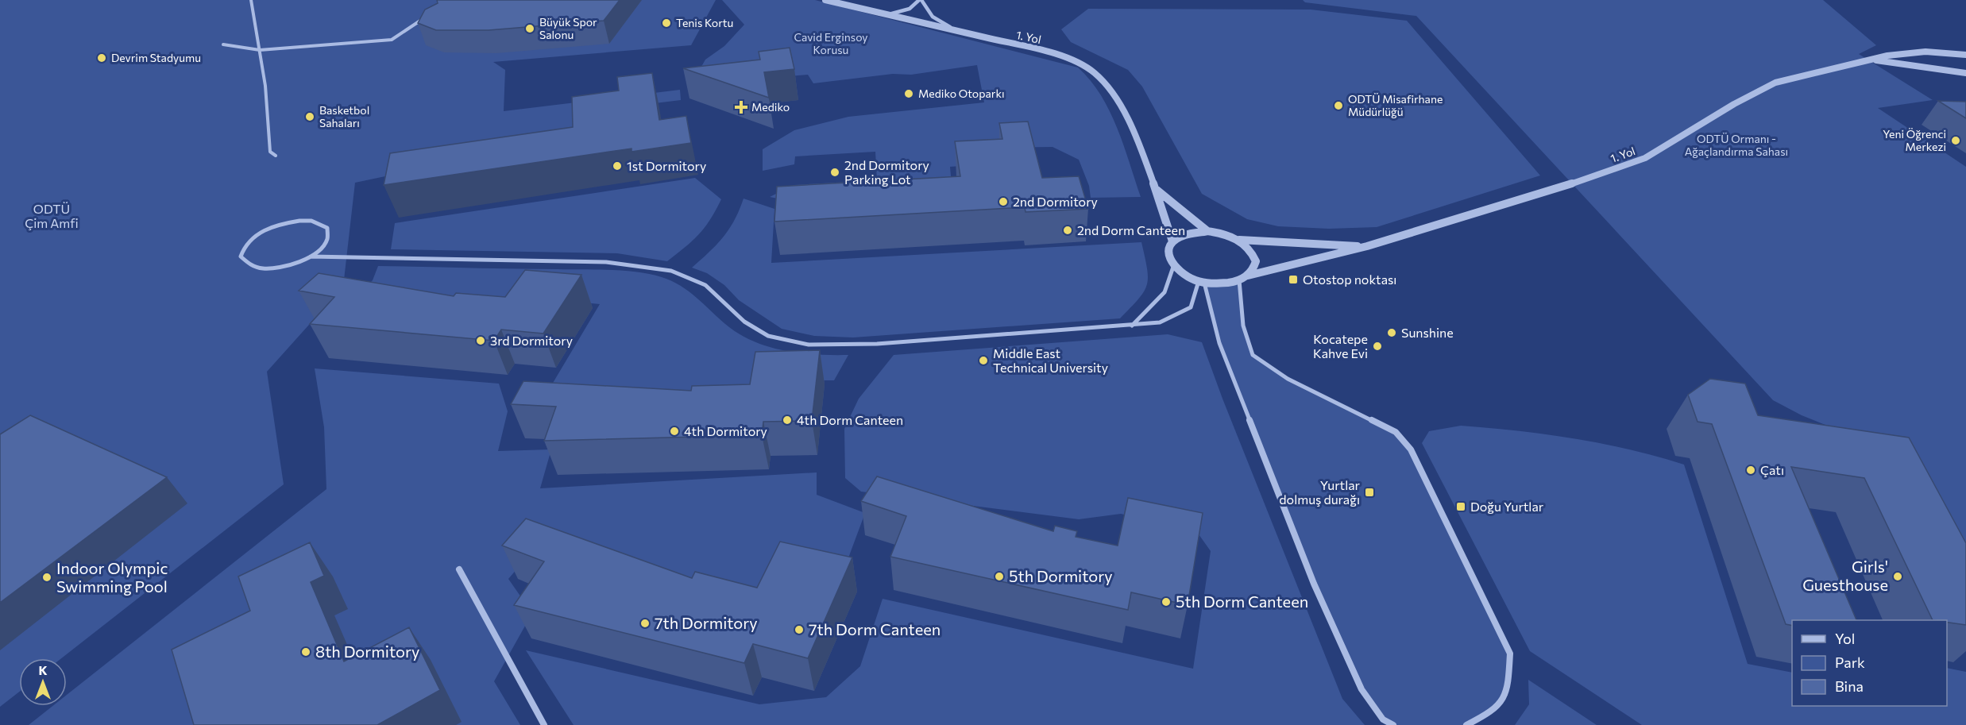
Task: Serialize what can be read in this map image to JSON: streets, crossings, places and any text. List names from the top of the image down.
{
  "streets": {
    "street": ["1. Yol"]
  },
  "parks": ["Cavid Erginsoy Korusu", "ODTÜ Ormanı - Ağaçlandırma Sahası", "ODTÜ Çim Amfi"],
  "places": {
    "other": [
      "Tenis Kortu",
      "Büyük Spor Salonu",
      "Devrim Stadyumu",
      "Mediko Otoparkı",
      "ODTÜ Misafirhane Müdürlüğü",
      "Basketbol Sahaları",
      "Yeni Öğrenci Merkezi",
      "1st Dormitory",
      "2nd Dormitory Parking Lot",
      "2nd Dormitory",
      "2nd Dorm Canteen",
      "Sunshine",
      "3rd Dormitory",
      "Kocatepe Kahve Evi",
      "Middle East Technical University",
      "4th Dorm Canteen",
      "4th Dormitory",
      "Çatı",
      "5th Dormitory",
      "Girls' Guesthouse",
      "Indoor Olympic Swimming Pool",
      "5th Dorm Canteen",
      "7th Dormitory",
      "7th Dorm Canteen",
      "8th Dormitory"
    ],
    "health": ["Mediko"],
    "transit": ["Otostop noktası", "Yurtlar dolmuş durağı", "Doğu Yurtlar"]
  },
  "legend": ["Yol", "Park", "Bina"],
  "north": "top"
}
